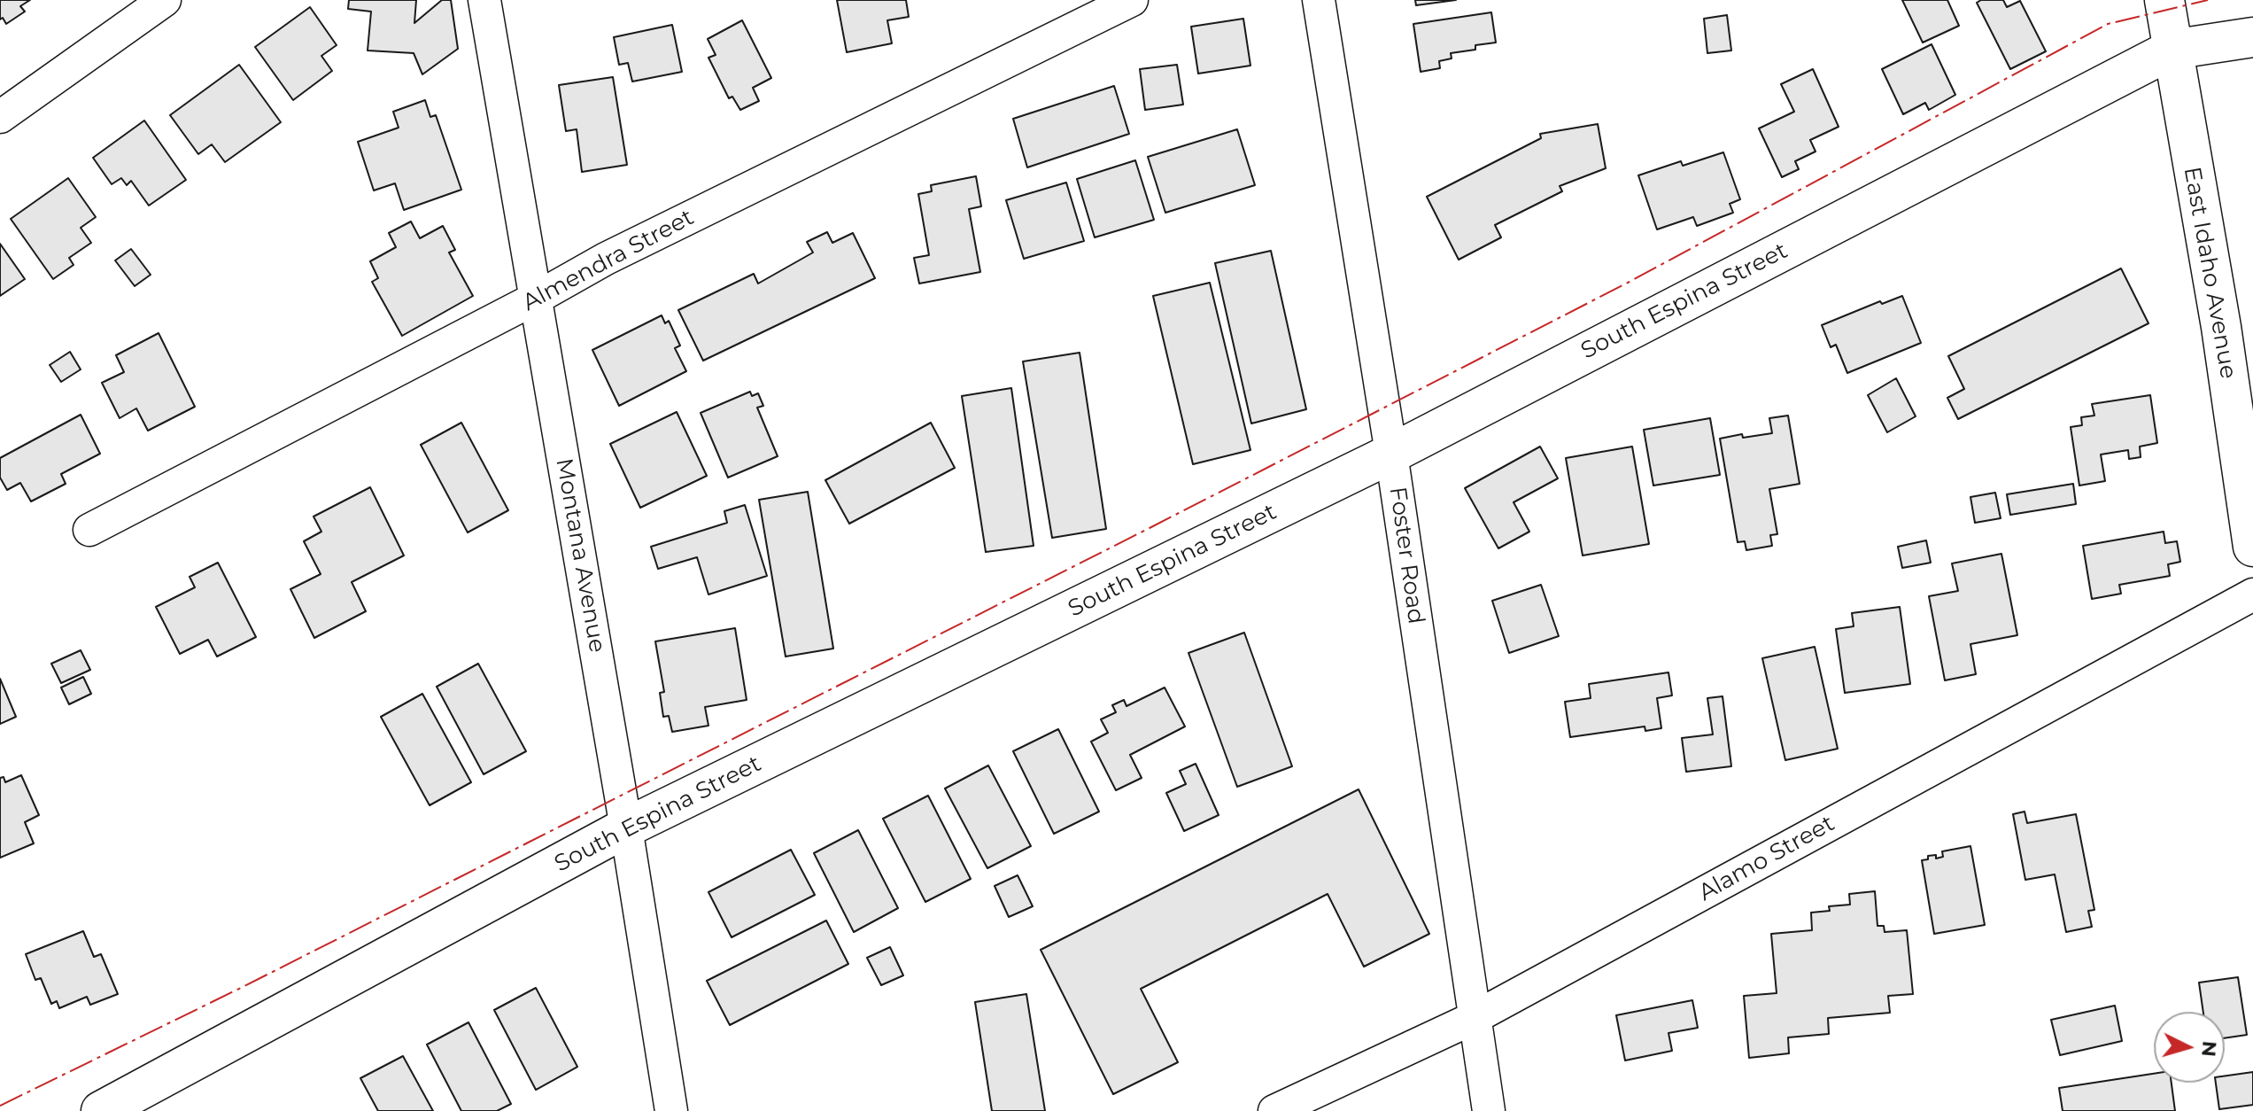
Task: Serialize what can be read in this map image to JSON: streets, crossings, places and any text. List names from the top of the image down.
{
  "streets": {
    "street": [
      "Almendra Street",
      "East Idaho Avenue",
      "South Espina Street",
      "Montana Avenue",
      "Foster Road",
      "Alamo Street"
    ]
  },
  "crossings": [
    ["Almendra Street", "Montana Avenue"],
    ["East Idaho Avenue", "South Espina Street"],
    ["South Espina Street", "Montana Avenue"],
    ["South Espina Street", "Foster Road"],
    ["Foster Road", "Alamo Street"]
  ],
  "north": "right"
}
